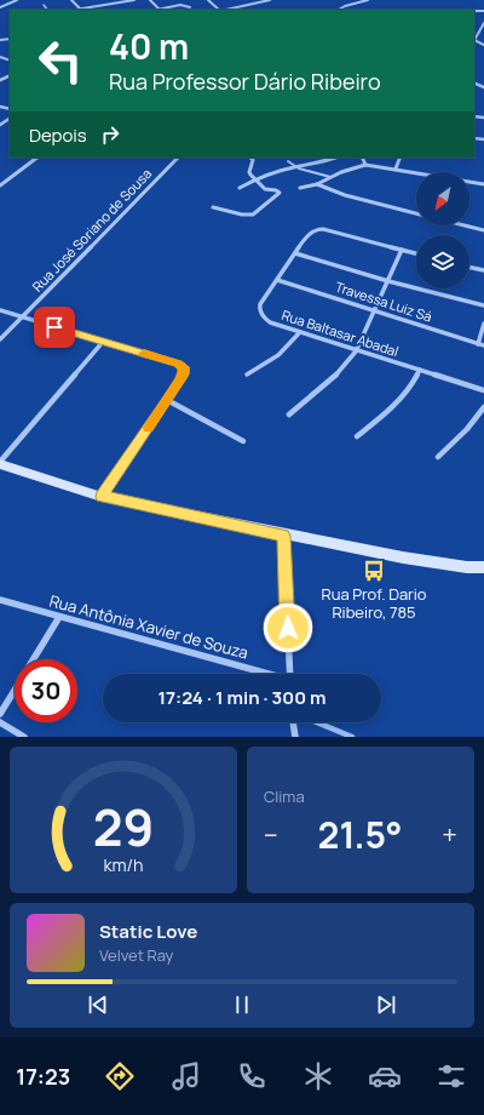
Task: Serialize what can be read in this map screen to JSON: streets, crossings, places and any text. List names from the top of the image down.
{
  "streets": {
    "street": [
      "Rua José Soriano de Sousa",
      "Travessa Luiz Sá",
      "Rua Baltasar Abadal",
      "Rua Antônia Xavier de Souza"
    ]
  },
  "crossings": [
    ["Travessa Luiz Sá", "Rua Baltasar Abadal"]
  ],
  "places": {
    "bus stop": ["Rua Prof. Dario Ribeiro, 785"]
  },
  "north": "bottom left",
  "page": {
    "turn": ["40 m", "Rua Professor Dário Ribeiro"],
    "then": "Depois",
    "limit": "30",
    "trip": "17:24 · 1 min · 300 m",
    "tile": "Clima",
    "heat": ["−", "21.5°", "+"],
    "song": ["Static Love", "Velvet Ray"],
    "tabs": "17:23",
    "gauge": ["29", "km/h"]
  }
}
